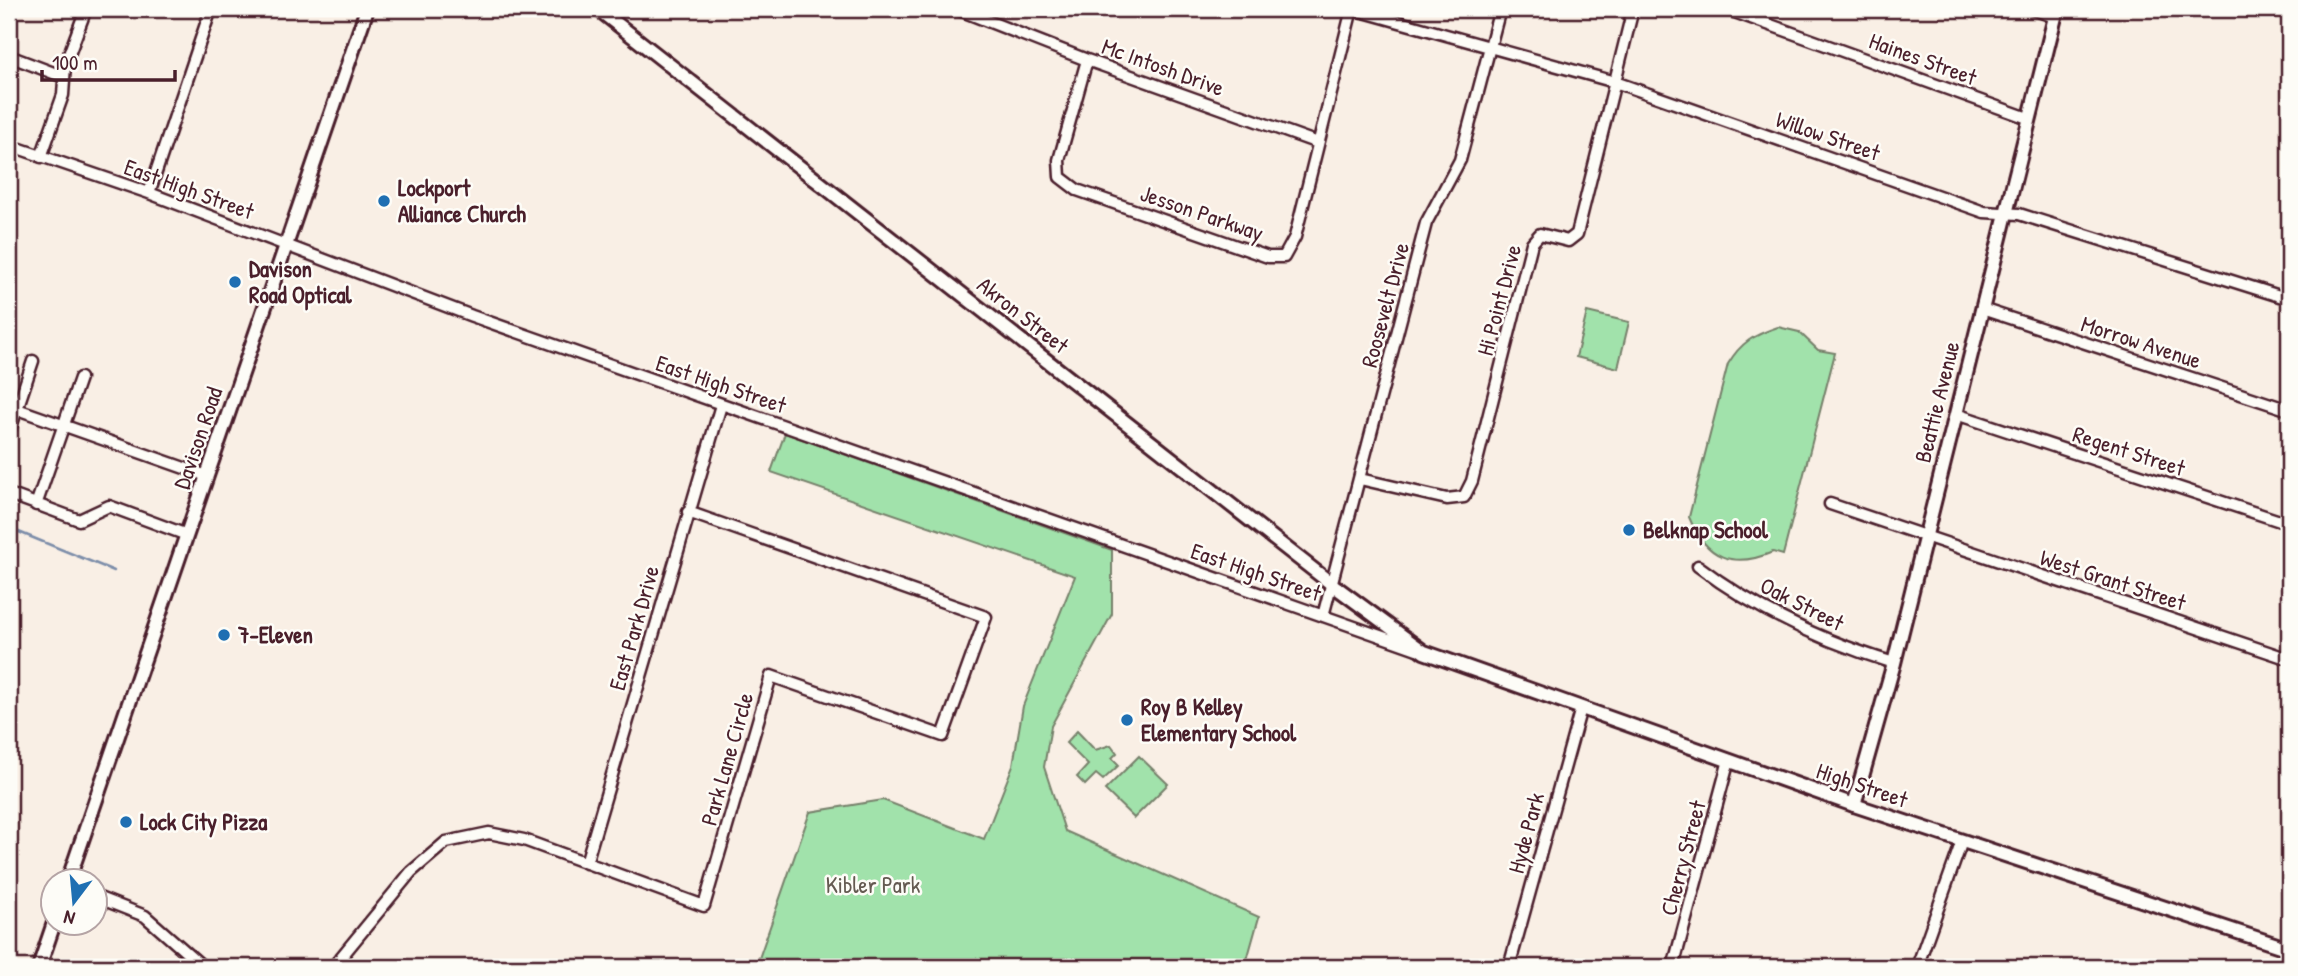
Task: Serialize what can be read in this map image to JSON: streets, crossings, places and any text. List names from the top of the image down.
{
  "streets": {
    "main road": [
      "Akron Street",
      "Beattie Avenue",
      "Davison Road",
      "High Street"
    ],
    "street": [
      "Haines Street",
      "Mc Intosh Drive",
      "Willow Street",
      "East High Street",
      "Jesson Parkway",
      "Hi Point Drive",
      "Roosevelt Drive",
      "Morrow Avenue",
      "Regent Street",
      "West Grant Street",
      "Oak Street",
      "East Park Drive",
      "Park Lane Circle",
      "Hyde Park",
      "Cherry Street"
    ]
  },
  "crossings": [
    ["Haines Street", "Beattie Avenue"],
    ["Mc Intosh Drive", "Jesson Parkway"],
    ["Willow Street", "Jesson Parkway"],
    ["Willow Street", "Hi Point Drive"],
    ["Willow Street", "Roosevelt Drive"],
    ["Willow Street", "Beattie Avenue"],
    ["East High Street", "Roosevelt Drive"],
    ["East High Street", "Akron Street"],
    ["East High Street", "Davison Road"],
    ["East High Street", "East Park Drive"],
    ["East High Street", "High Street"],
    ["Hi Point Drive", "Roosevelt Drive"],
    ["Roosevelt Drive", "Akron Street"],
    ["Akron Street", "High Street"],
    ["Morrow Avenue", "Beattie Avenue"],
    ["Beattie Avenue", "Regent Street"],
    ["Beattie Avenue", "West Grant Street"],
    ["Beattie Avenue", "Oak Street"],
    ["Beattie Avenue", "High Street"],
    ["East Park Drive", "Park Lane Circle"],
    ["High Street", "Hyde Park"],
    ["High Street", "Cherry Street"]
  ],
  "parks": ["Kibler Park"],
  "places": [
    "Lockport Alliance Church",
    "Davison Road Optical",
    "Belknap School",
    "7-Eleven",
    "Roy B Kelley Elementary School",
    "Lock City Pizza"
  ],
  "scale_bar": "100 m",
  "north": "bottom"
}
